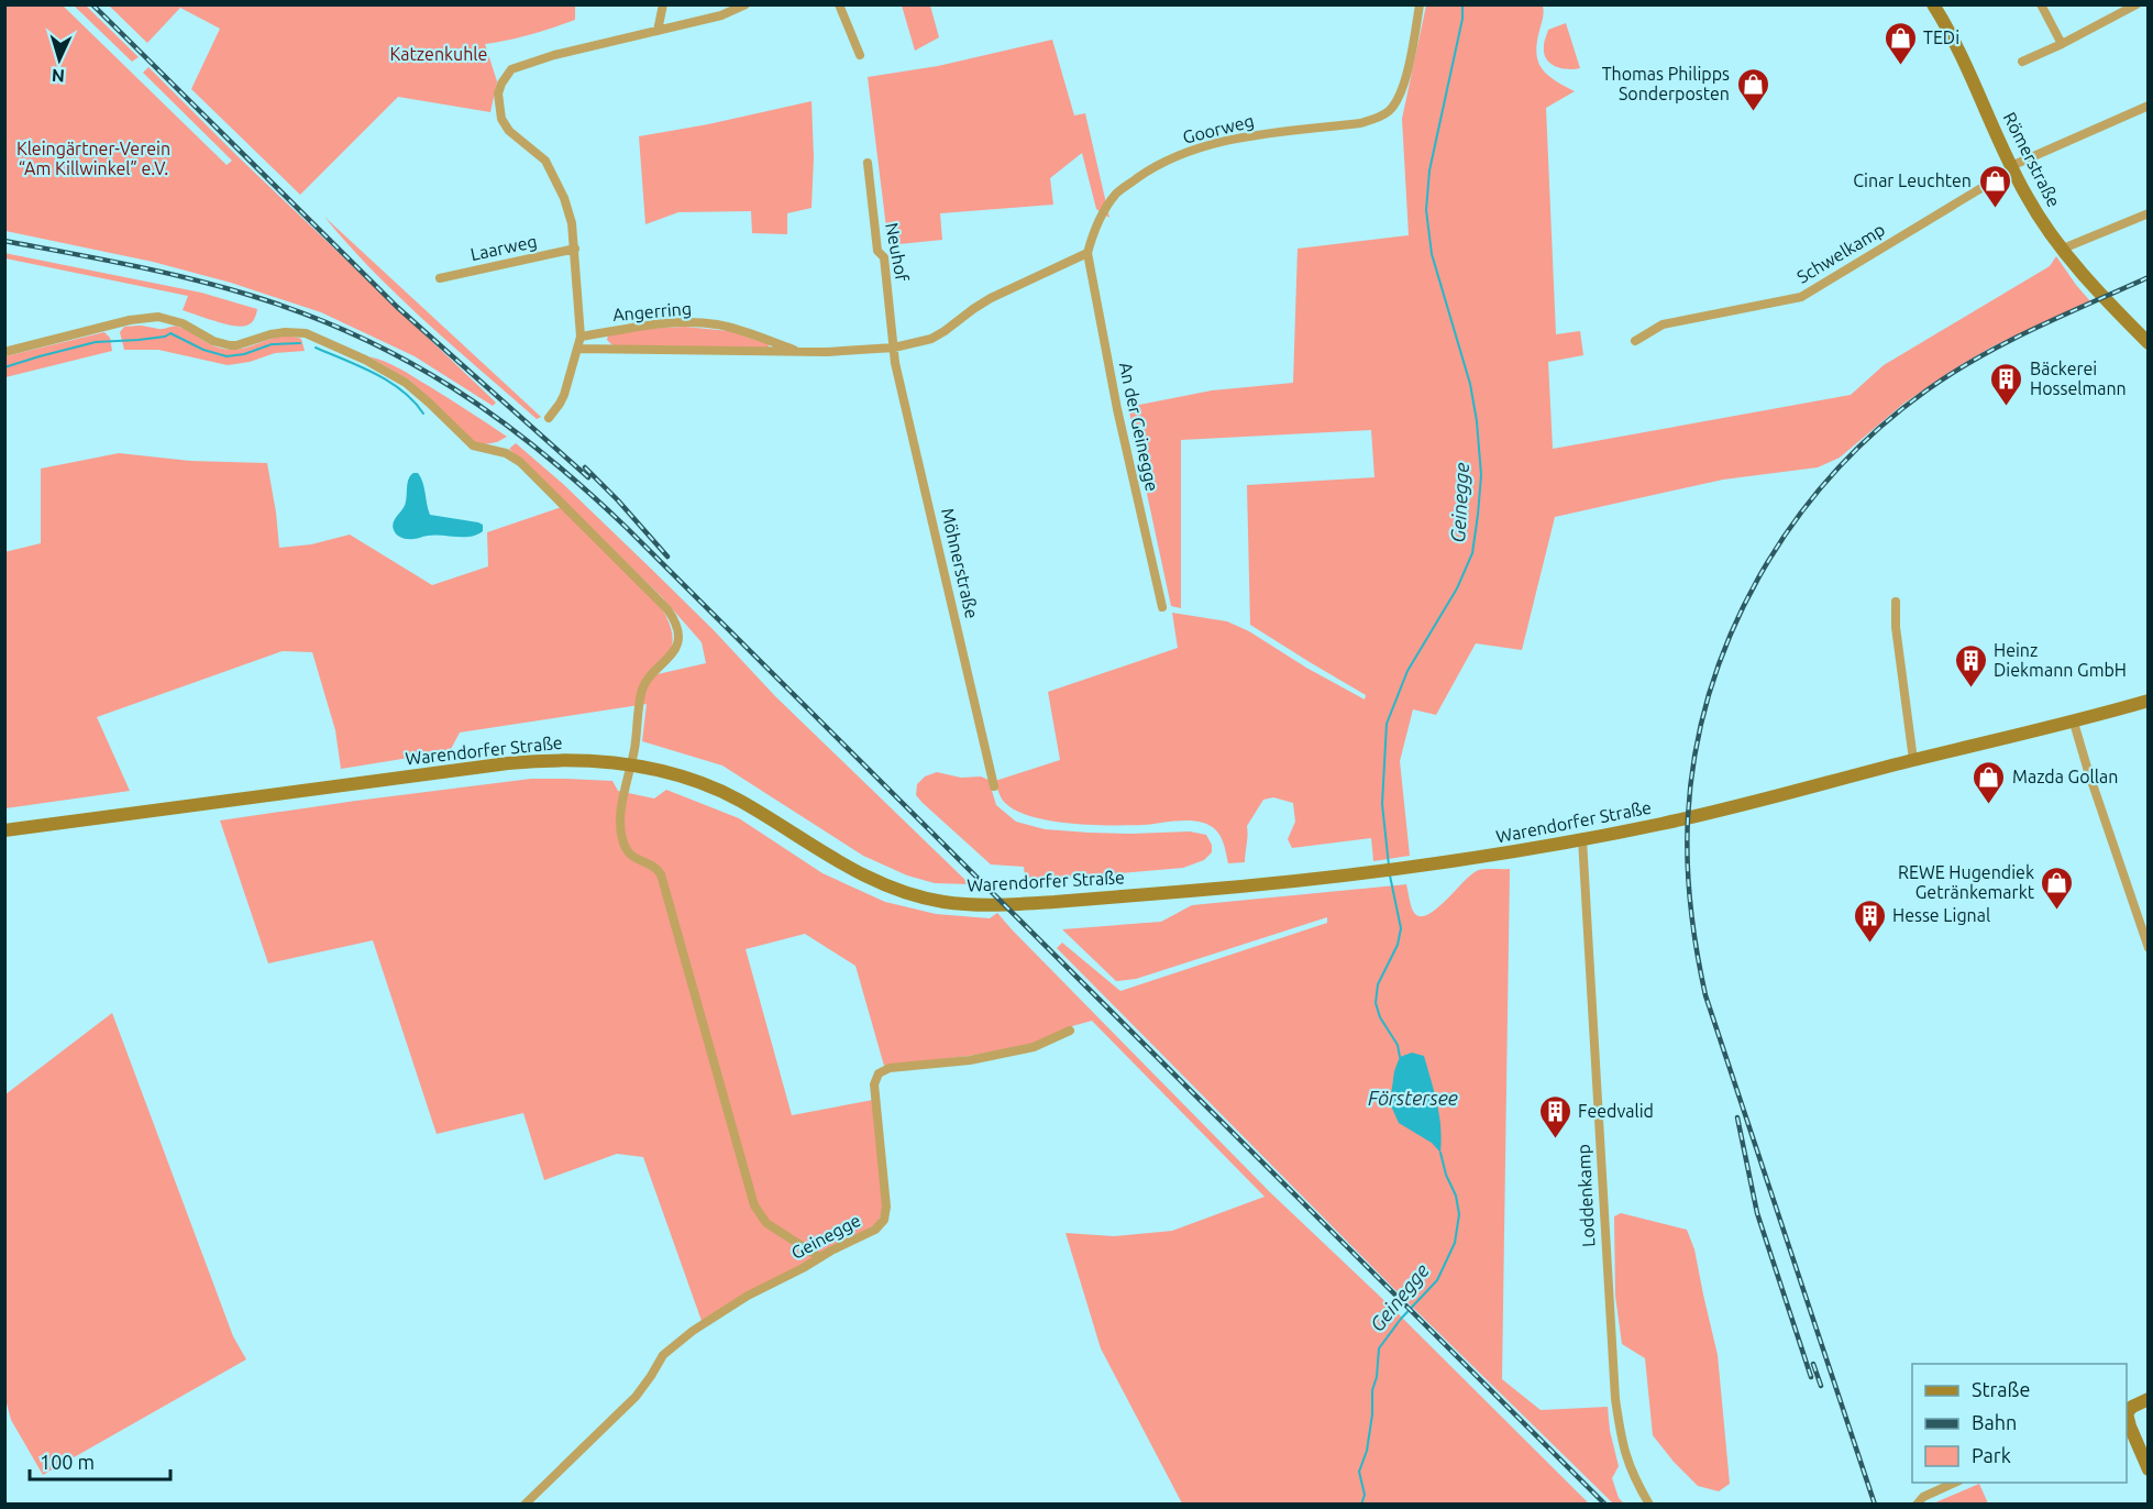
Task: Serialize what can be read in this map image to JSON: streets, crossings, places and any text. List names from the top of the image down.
{
  "streets": {
    "street": [
      "Goorweg",
      "Römerstraße",
      "Laarweg",
      "Neuhof",
      "Schwelkamp",
      "Angerring",
      "An der Geinegge",
      "Möhnerstraße",
      "Warendorfer Straße",
      "Loddenkamp",
      "Geinegge"
    ]
  },
  "crossings": [
    ["Goorweg", "An der Geinegge"],
    ["Römerstraße", "Schwelkamp"],
    ["Neuhof", "Angerring"],
    ["Neuhof", "Möhnerstraße"],
    ["Angerring", "Möhnerstraße"],
    ["Warendorfer Straße", "Loddenkamp"]
  ],
  "water": ["Geinegge", "Förstersee"],
  "parks": ["Katzenkuhle", "Kleingärtner-Verein “Am Killwinkel” e.V."],
  "places": {
    "shop": [
      "TEDi",
      "Thomas Philipps Sonderposten",
      "Cinar Leuchten",
      "Mazda Gollan",
      "REWE Hugendiek Getränkemarkt"
    ],
    "building": [
      "Bäckerei Hosselmann",
      "Heinz Diekmann GmbH",
      "Hesse Lignal",
      "Feedvalid"
    ]
  },
  "legend": ["Straße", "Bahn", "Park"],
  "scale_bar": "100 m",
  "north": "bottom"
}
